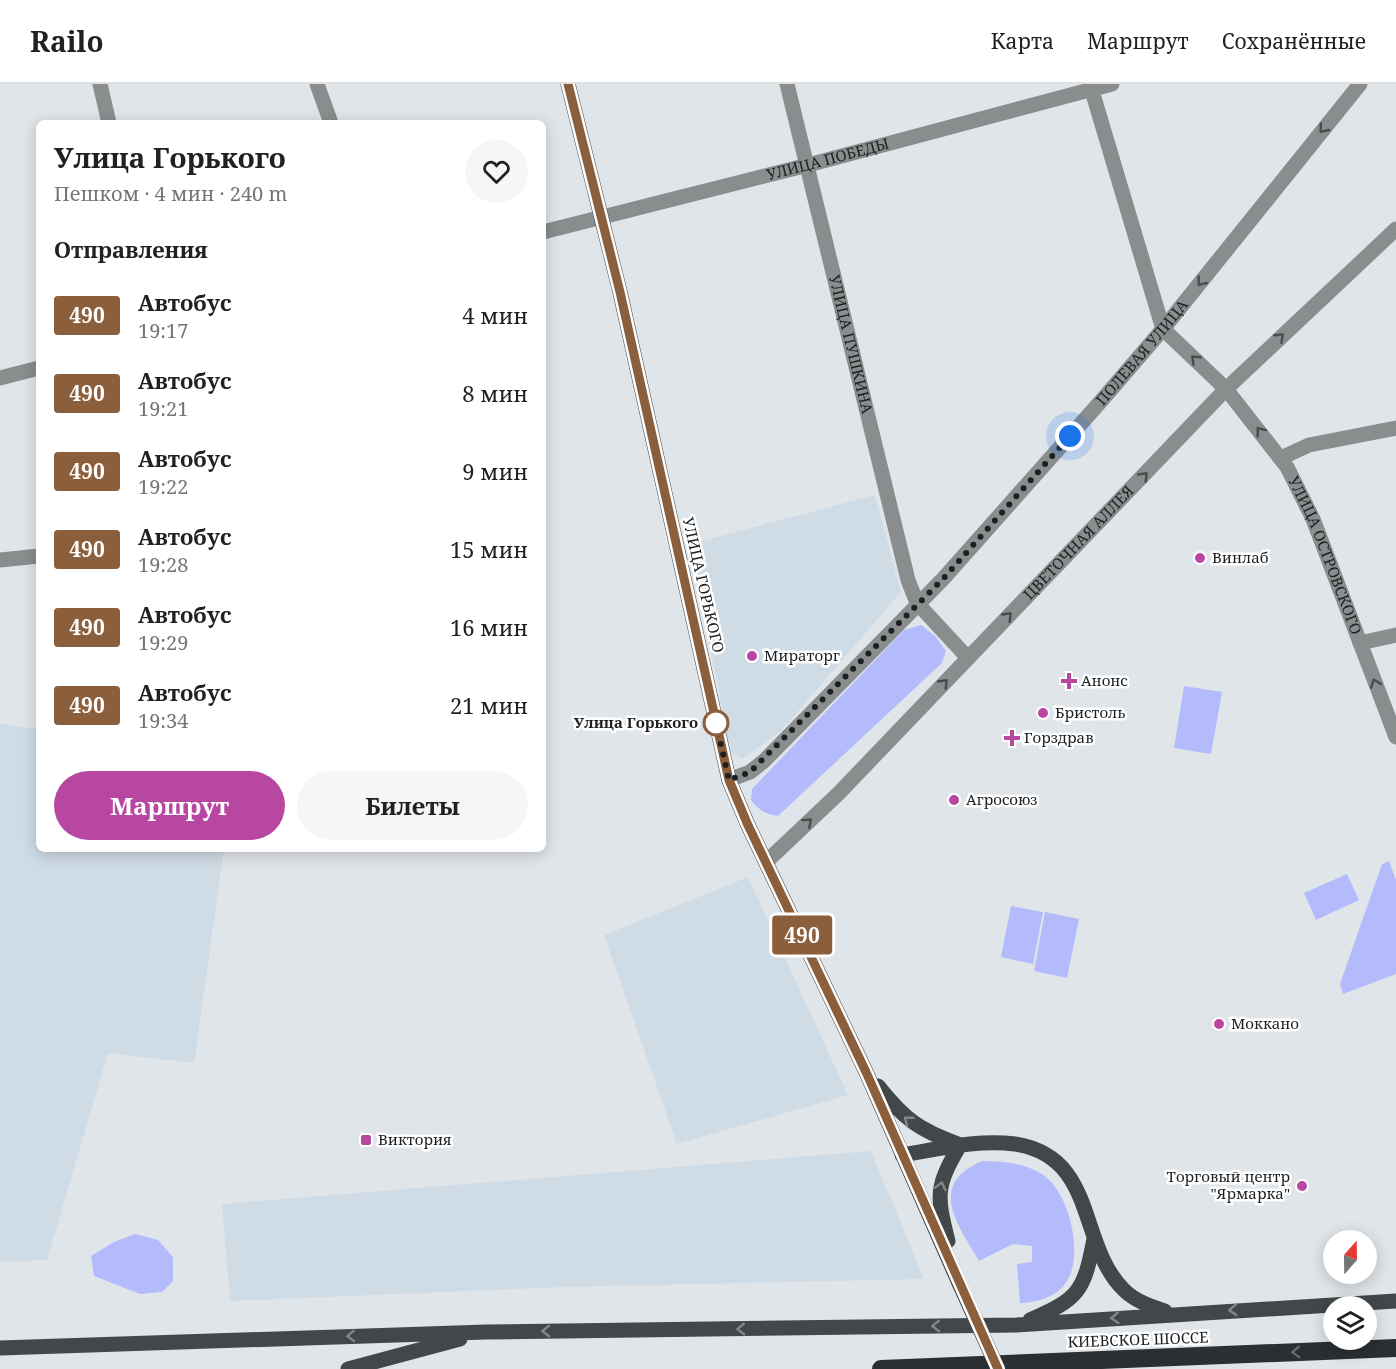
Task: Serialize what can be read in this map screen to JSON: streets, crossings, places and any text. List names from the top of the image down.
{
  "streets": {
    "highway": ["КИЕВСКОЕ ШОССЕ"],
    "main road": ["УЛИЦА ГОРЬКОГО"],
    "street": [
      "УЛИЦА ПОБЕДЫ",
      "УЛИЦА ПУШКИНА",
      "ПОЛЕВАЯ УЛИЦА",
      "ЦВЕТОЧНАЯ АЛЛЕЯ",
      "УЛИЦА ОСТРОВСКОГО"
    ]
  },
  "crossings": [
    ["УЛИЦА ПОБЕДЫ", "УЛИЦА ПУШКИНА"],
    ["УЛИЦА ПОБЕДЫ", "УЛИЦА ГОРЬКОГО"],
    ["УЛИЦА ПУШКИНА", "ПОЛЕВАЯ УЛИЦА"],
    ["ПОЛЕВАЯ УЛИЦА", "УЛИЦА ОСТРОВСКОГО"],
    ["ПОЛЕВАЯ УЛИЦА", "УЛИЦА ГОРЬКОГО"],
    ["ЦВЕТОЧНАЯ АЛЛЕЯ", "УЛИЦА ОСТРОВСКОГО"],
    ["ЦВЕТОЧНАЯ АЛЛЕЯ", "УЛИЦА ГОРЬКОГО"]
  ],
  "one_way": ["ЦВЕТОЧНАЯ АЛЛЕЯ", "УЛИЦА ОСТРОВСКОГО", "КИЕВСКОЕ ШОССЕ"],
  "places": {
    "other": [
      "Винлаб",
      "Мираторг",
      "Бристоль",
      "Улица Горького",
      "Агросоюз",
      "Моккано",
      "Торговый центр \"Ярмарка\""
    ],
    "health": ["Анонс", "Горздрав"],
    "transit": ["Виктория"]
  },
  "lines": ["bus line 490"],
  "north": "top",
  "page": {
    "header": "Railo",
    "nav": ["Карта", "Маршрут", "Сохранённые"],
    "on_map": "490",
    "heading": [
      ["Улица Горького", "Пешком · 4 мин · 240 m"],
      "Отправления"
    ],
    "list": [
      {
        "mark": "490",
        "name": "Автобус",
        "note": "19:17",
        "value": "4 мин"
      },
      {
        "mark": "490",
        "name": "Автобус",
        "note": "19:21",
        "value": "8 мин"
      },
      {
        "mark": "490",
        "name": "Автобус",
        "note": "19:22",
        "value": "9 мин"
      },
      {
        "mark": "490",
        "name": "Автобус",
        "note": "19:28",
        "value": "15 мин"
      },
      {
        "mark": "490",
        "name": "Автобус",
        "note": "19:29",
        "value": "16 мин"
      },
      {
        "mark": "490",
        "name": "Автобус",
        "note": "19:34",
        "value": "21 мин"
      }
    ],
    "buttons": ["Маршрут", "Билеты"]
  }
}
